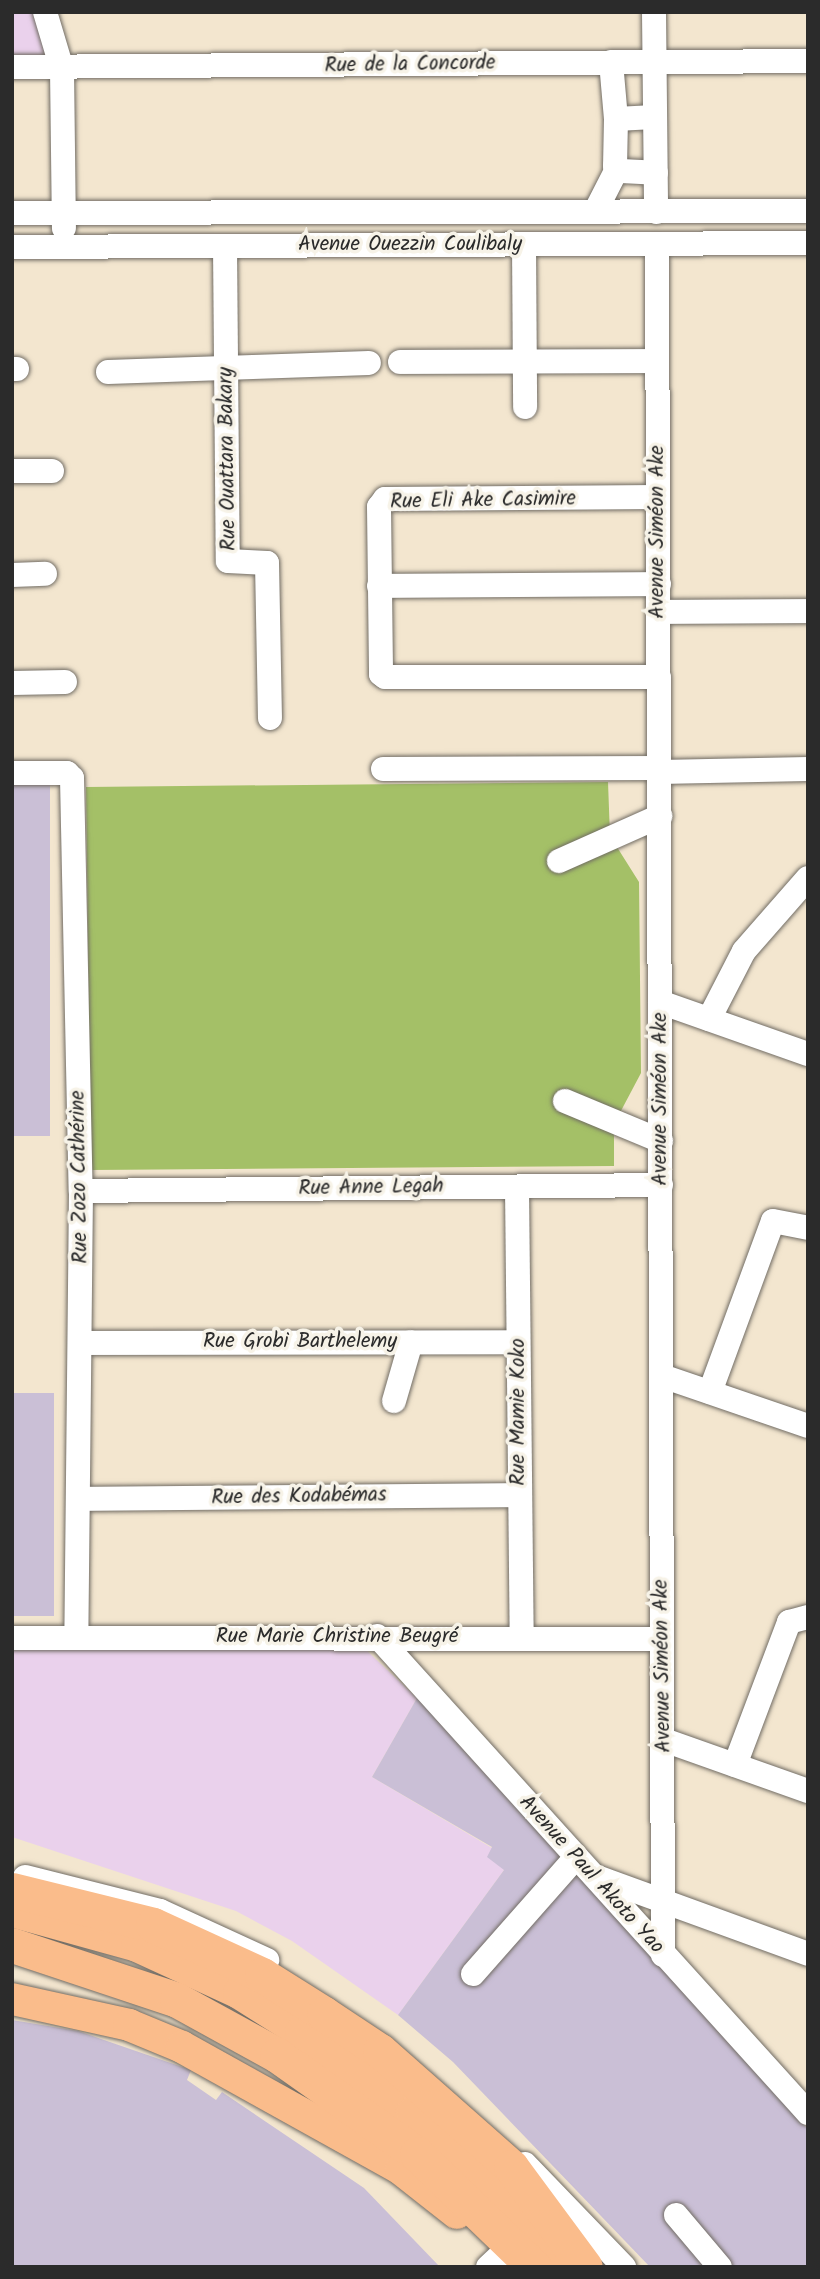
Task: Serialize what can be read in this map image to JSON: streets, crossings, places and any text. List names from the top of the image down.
{
  "streets": {
    "street": [
      "Rue de la Concorde",
      "Avenue Ouezzin Coulibaly",
      "Rue Ouattara Bakary",
      "Rue Eli Ake Casimire",
      "Avenue Siméon Ake",
      "Rue Zozo Cathérine",
      "Rue Anne Legah",
      "Rue Grobi Barthelemy",
      "Rue Mamie Koko",
      "Rue des Kodabémas",
      "Rue Marie Christine Beugré",
      "Avenue Paul Akoto Yao"
    ]
  },
  "crossings": [
    ["Avenue Ouezzin Coulibaly", "Rue Ouattara Bakary"],
    ["Avenue Ouezzin Coulibaly", "Avenue Siméon Ake"],
    ["Rue Eli Ake Casimire", "Avenue Siméon Ake"],
    ["Avenue Siméon Ake", "Rue Anne Legah"],
    ["Avenue Siméon Ake", "Rue Marie Christine Beugré"],
    ["Avenue Siméon Ake", "Avenue Paul Akoto Yao"],
    ["Rue Zozo Cathérine", "Rue Anne Legah"],
    ["Rue Zozo Cathérine", "Rue Grobi Barthelemy"],
    ["Rue Zozo Cathérine", "Rue des Kodabémas"],
    ["Rue Zozo Cathérine", "Rue Marie Christine Beugré"],
    ["Rue Anne Legah", "Rue Mamie Koko"],
    ["Rue Grobi Barthelemy", "Rue Mamie Koko"],
    ["Rue Mamie Koko", "Rue des Kodabémas"],
    ["Rue Mamie Koko", "Rue Marie Christine Beugré"],
    ["Rue Marie Christine Beugré", "Avenue Paul Akoto Yao"]
  ]
}
